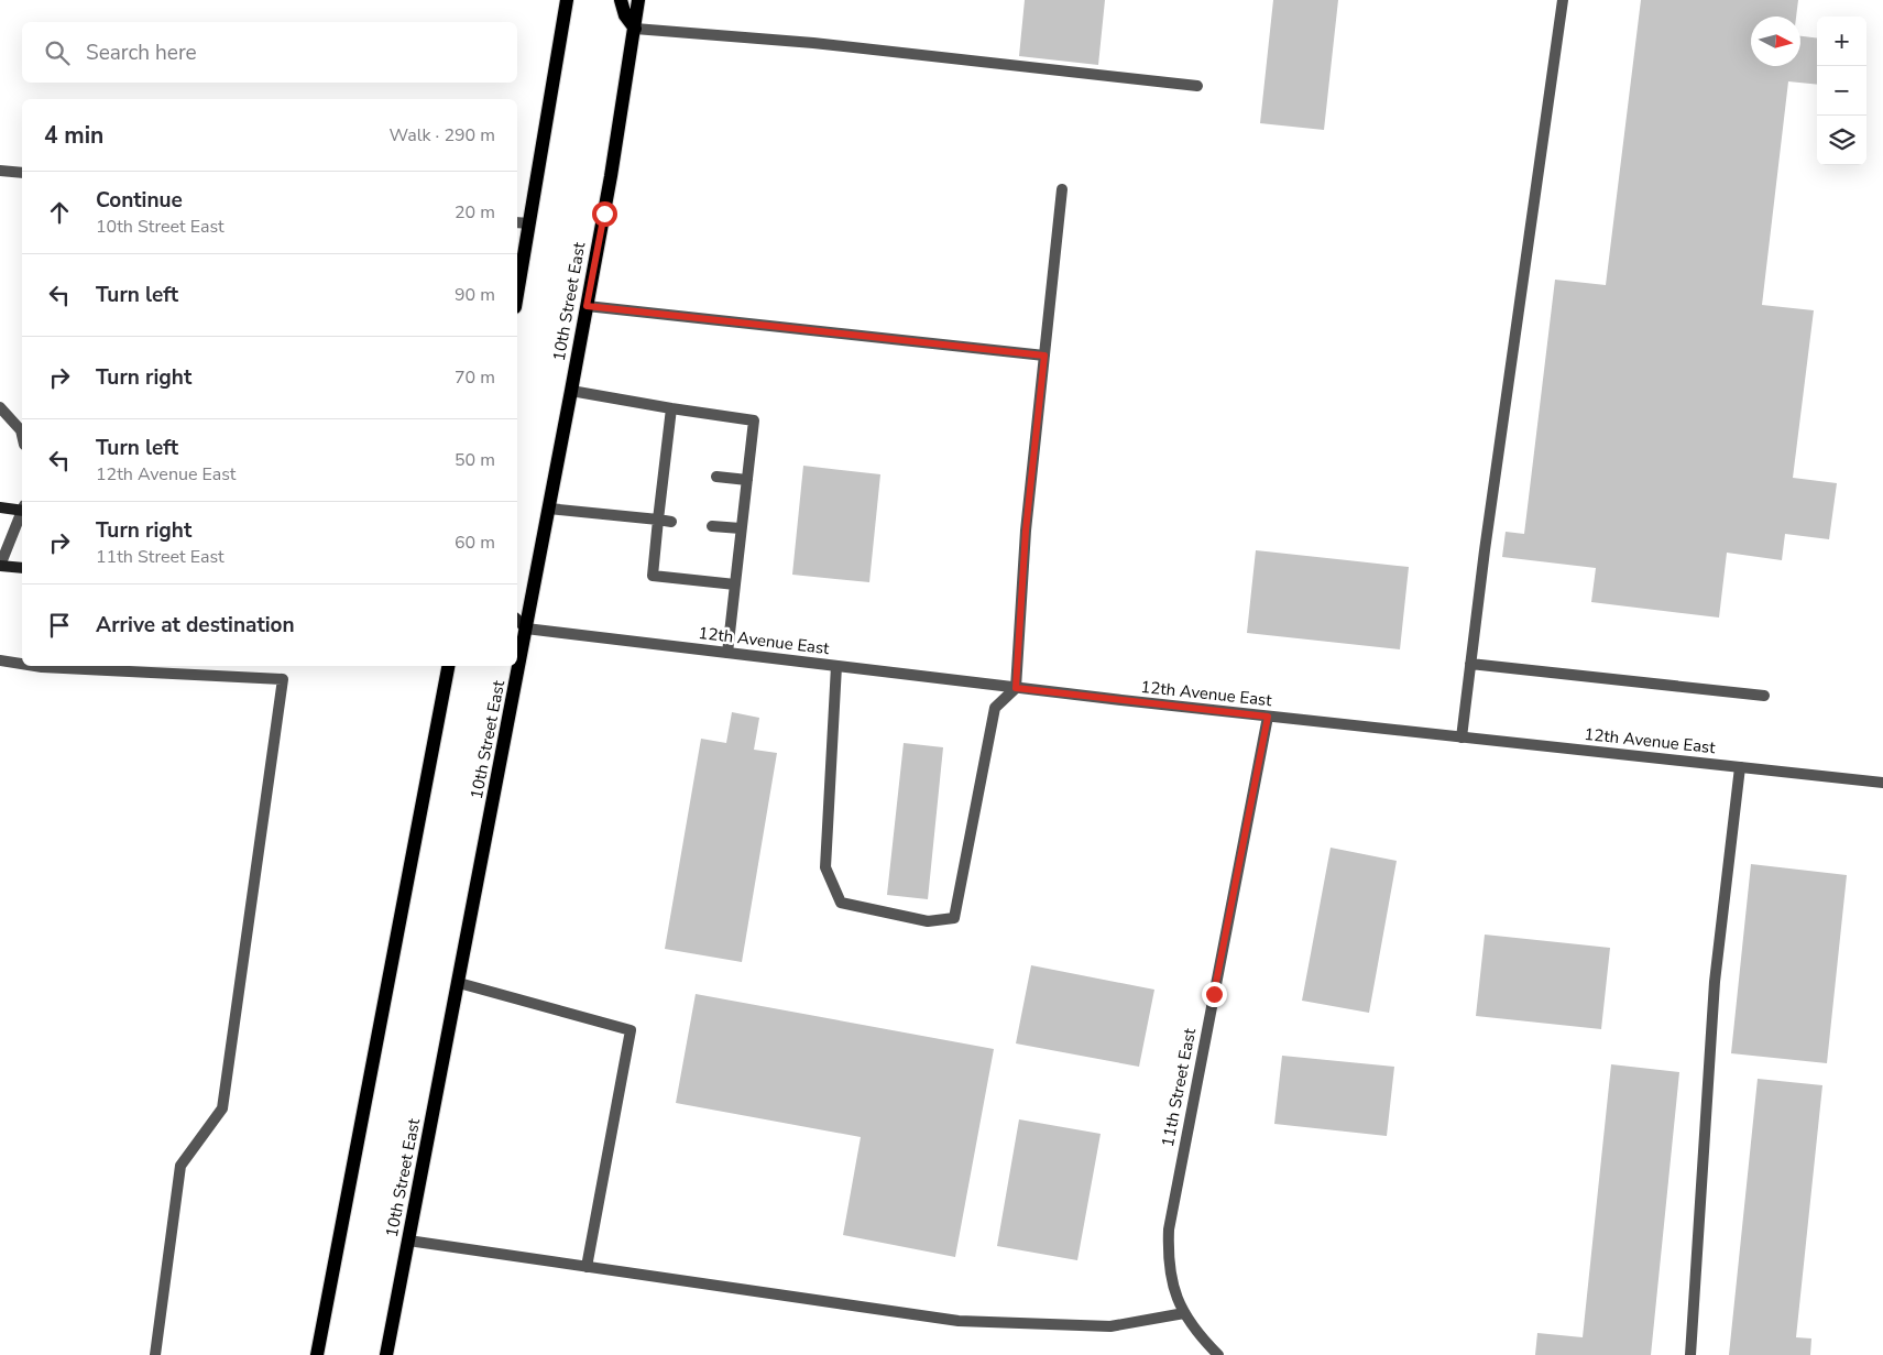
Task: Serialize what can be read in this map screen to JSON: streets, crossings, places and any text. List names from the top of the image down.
{
  "streets": {
    "main road": ["10th Street East"],
    "street": ["12th Avenue East", "11th Street East"]
  },
  "crossings": [
    ["10th Street East", "12th Avenue East"],
    ["12th Avenue East", "11th Street East"]
  ],
  "north": "right",
  "page": {
    "map_buttons": ["+", "−"],
    "search": "Search here",
    "heading": ["4 min", "Walk · 290 m"],
    "list": [
      ["Continue", "10th Street East", "20 m"],
      ["Turn left", "90 m"],
      ["Turn right", "70 m"],
      ["Turn left", "12th Avenue East", "50 m"],
      ["Turn right", "11th Street East", "60 m"],
      "Arrive at destination"
    ]
  }
}
